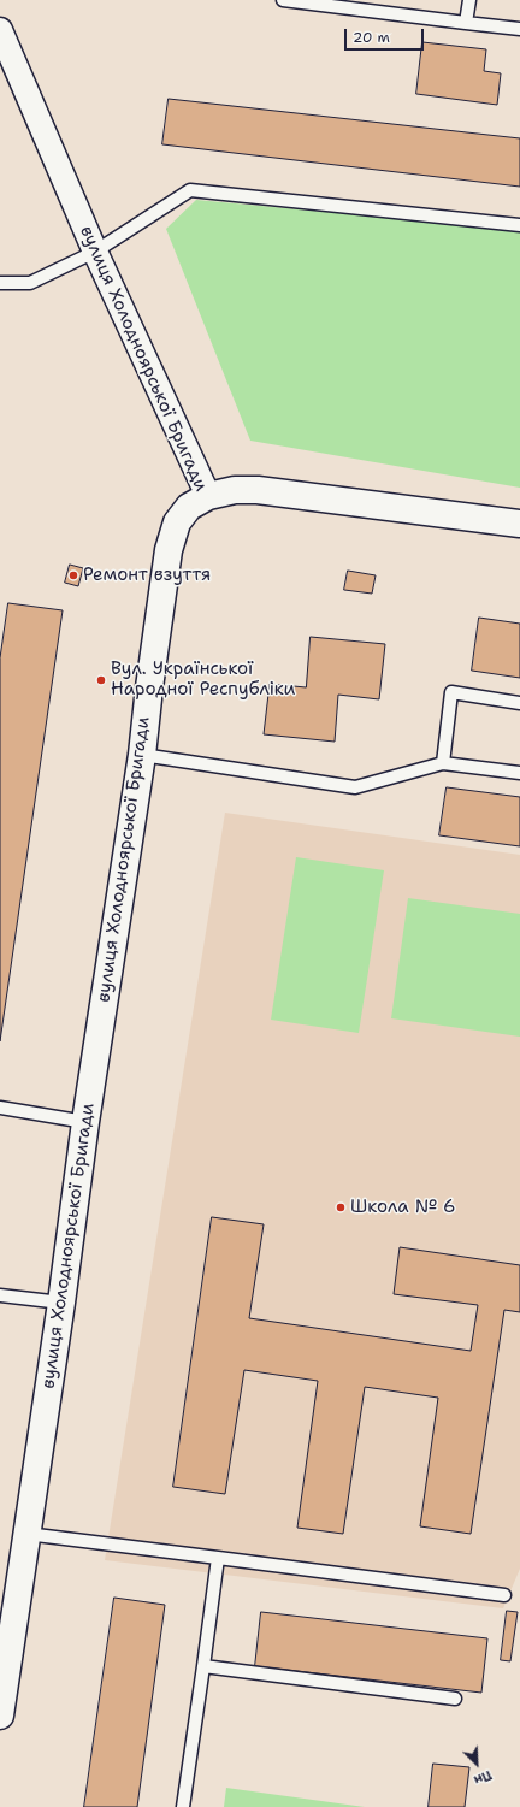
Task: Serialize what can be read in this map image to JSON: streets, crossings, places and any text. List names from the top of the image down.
{
  "streets": {
    "street": ["вулиця Холодноярської Бригади"]
  },
  "places": ["Ремонт взуття", "Вул. Української Народної Республіки", "Школа № 6"],
  "scale_bar": "20 m",
  "north": "bottom right"
}
